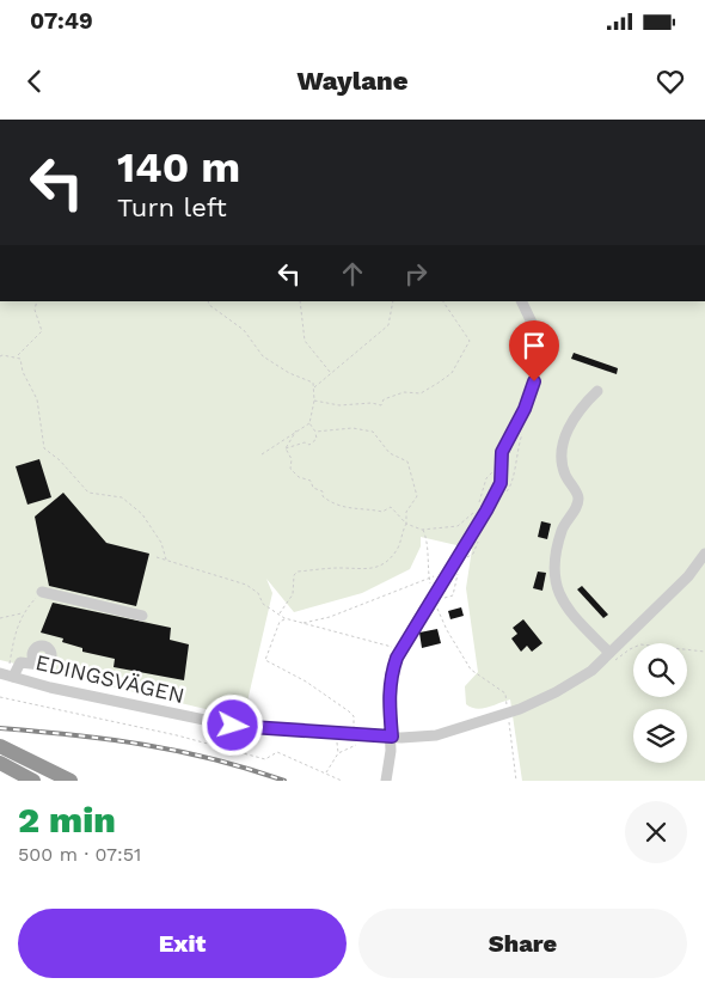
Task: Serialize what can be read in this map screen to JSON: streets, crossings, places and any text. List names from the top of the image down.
{
  "streets": {
    "street": ["EDINGSVÄGEN"]
  },
  "page": {
    "status": "07:49",
    "header": "Waylane",
    "turn": ["140 m", "Turn left"],
    "heading": ["2 min", "500 m · 07:51"],
    "buttons": ["Exit", "Share"]
  }
}
